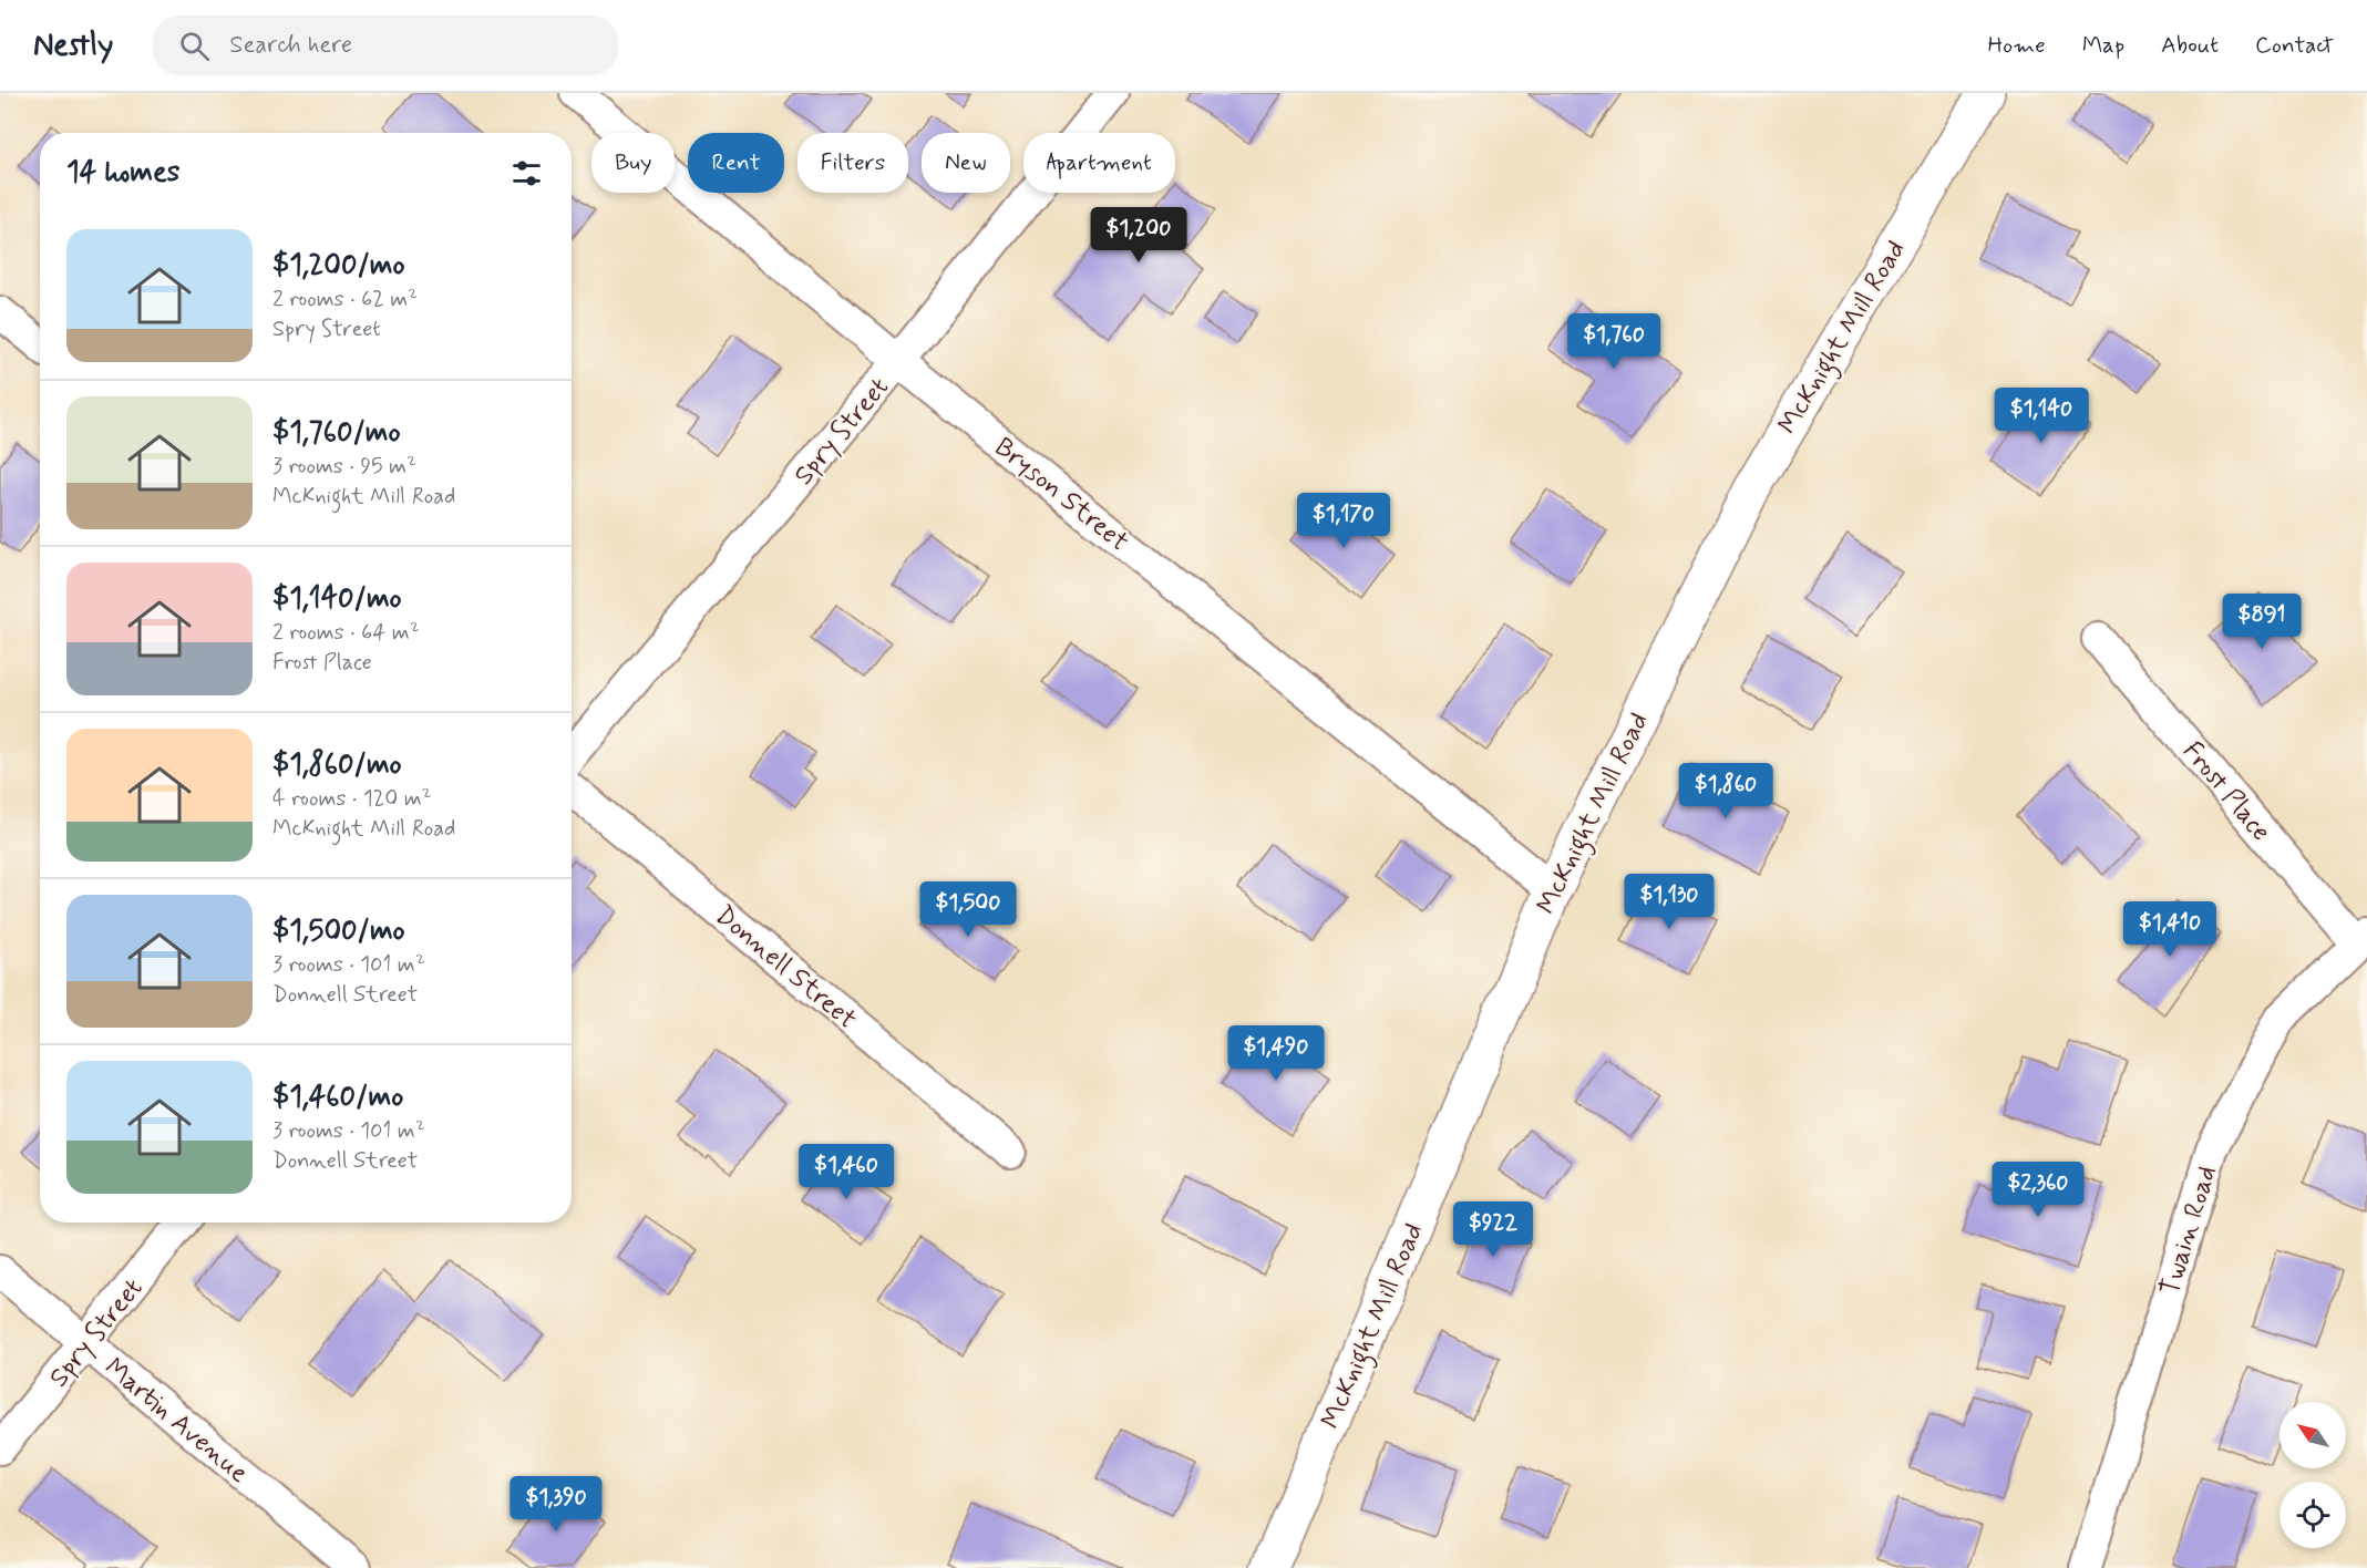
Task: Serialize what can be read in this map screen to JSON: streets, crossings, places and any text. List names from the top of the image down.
{
  "streets": {
    "street": [
      "McKnight Mill Road",
      "Spry Street",
      "Bryson Street",
      "Frost Place",
      "Donnell Street",
      "Twain Road",
      "Martin Avenue"
    ]
  },
  "crossings": [
    ["McKnight Mill Road", "Bryson Street"],
    ["Spry Street", "Bryson Street"],
    ["Spry Street", "Martin Avenue"],
    ["Frost Place", "Twain Road"]
  ],
  "north": "top left",
  "page": {
    "header": "Nestly",
    "search": "Search here",
    "nav": [
      "Home",
      "Map",
      "About",
      "Contact"
    ],
    "chip": [
      "Buy",
      "Rent",
      "Filters",
      "New",
      "Apartment"
    ],
    "heading": "14 homes",
    "price": [
      "$1,200",
      "$1,760",
      "$1,140",
      "$1,170",
      "$891",
      "$1,860",
      "$1,130",
      "$1,500",
      "$1,410",
      "$1,490",
      "$1,460",
      "$2,360",
      "$922",
      "$1,390"
    ],
    "list": [
      {
        "name": "$1,200/mo",
        "note": "2 rooms · 62 m² · Spry Street"
      },
      {
        "name": "$1,760/mo",
        "note": "3 rooms · 95 m² · McKnight Mill Road"
      },
      {
        "name": "$1,140/mo",
        "note": "2 rooms · 64 m² · Frost Place"
      },
      {
        "name": "$1,860/mo",
        "note": "4 rooms · 120 m² · McKnight Mill Road"
      },
      {
        "name": "$1,500/mo",
        "note": "3 rooms · 101 m² · Donnell Street"
      },
      {
        "name": "$1,460/mo",
        "note": "3 rooms · 101 m² · Donnell Street"
      }
    ]
  }
}
